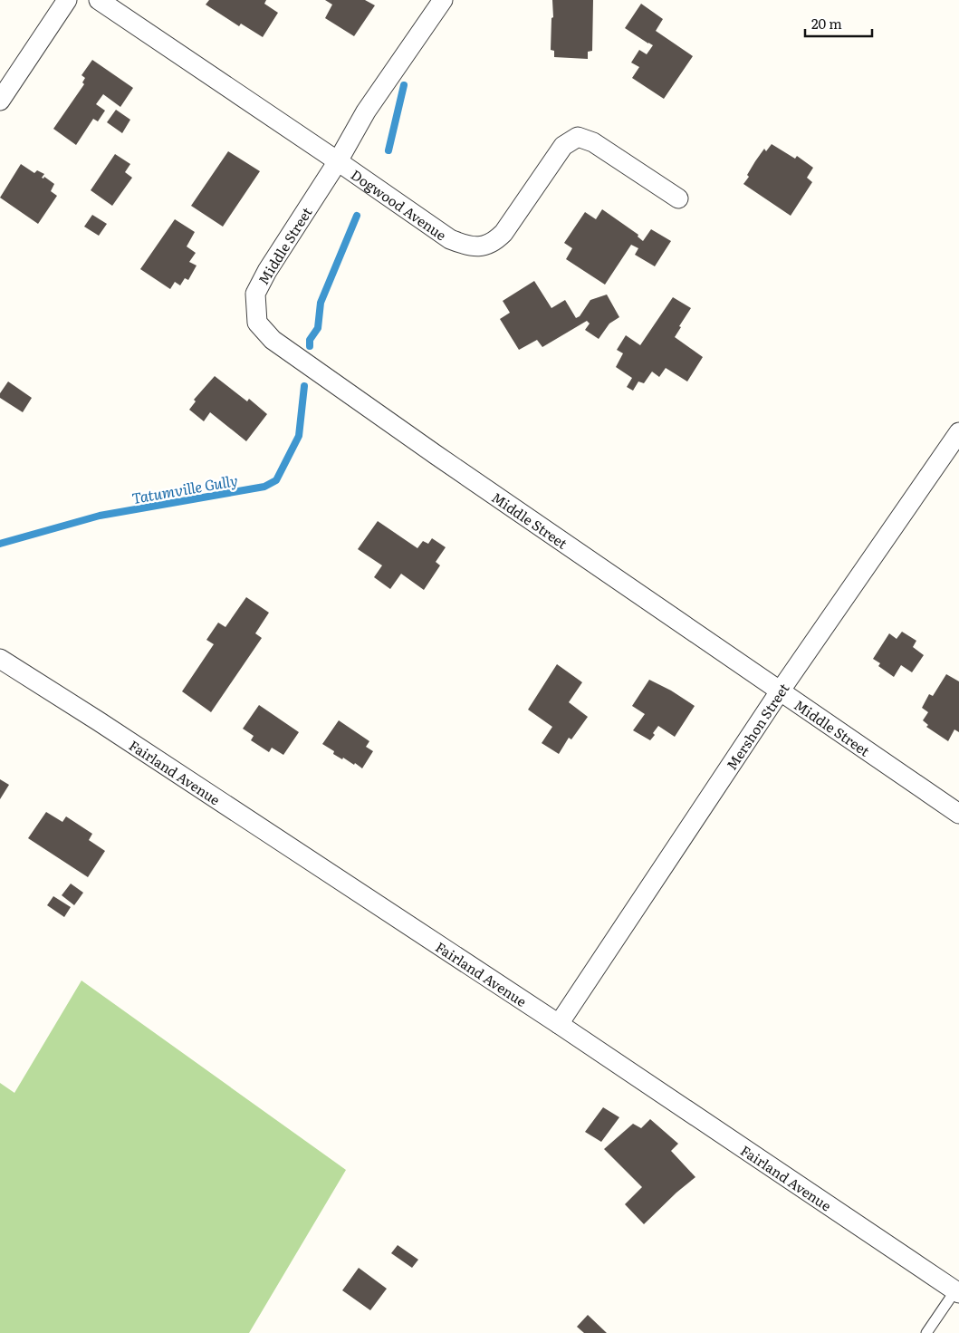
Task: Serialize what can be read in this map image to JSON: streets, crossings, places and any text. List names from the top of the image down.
{
  "streets": {
    "street": [
      "Dogwood Avenue",
      "Middle Street",
      "Mershon Street",
      "Fairland Avenue"
    ]
  },
  "crossings": [
    ["Dogwood Avenue", "Middle Street"],
    ["Middle Street", "Mershon Street"],
    ["Mershon Street", "Fairland Avenue"]
  ],
  "water": ["Tatumville Gully"],
  "scale_bar": "20 m"
}
